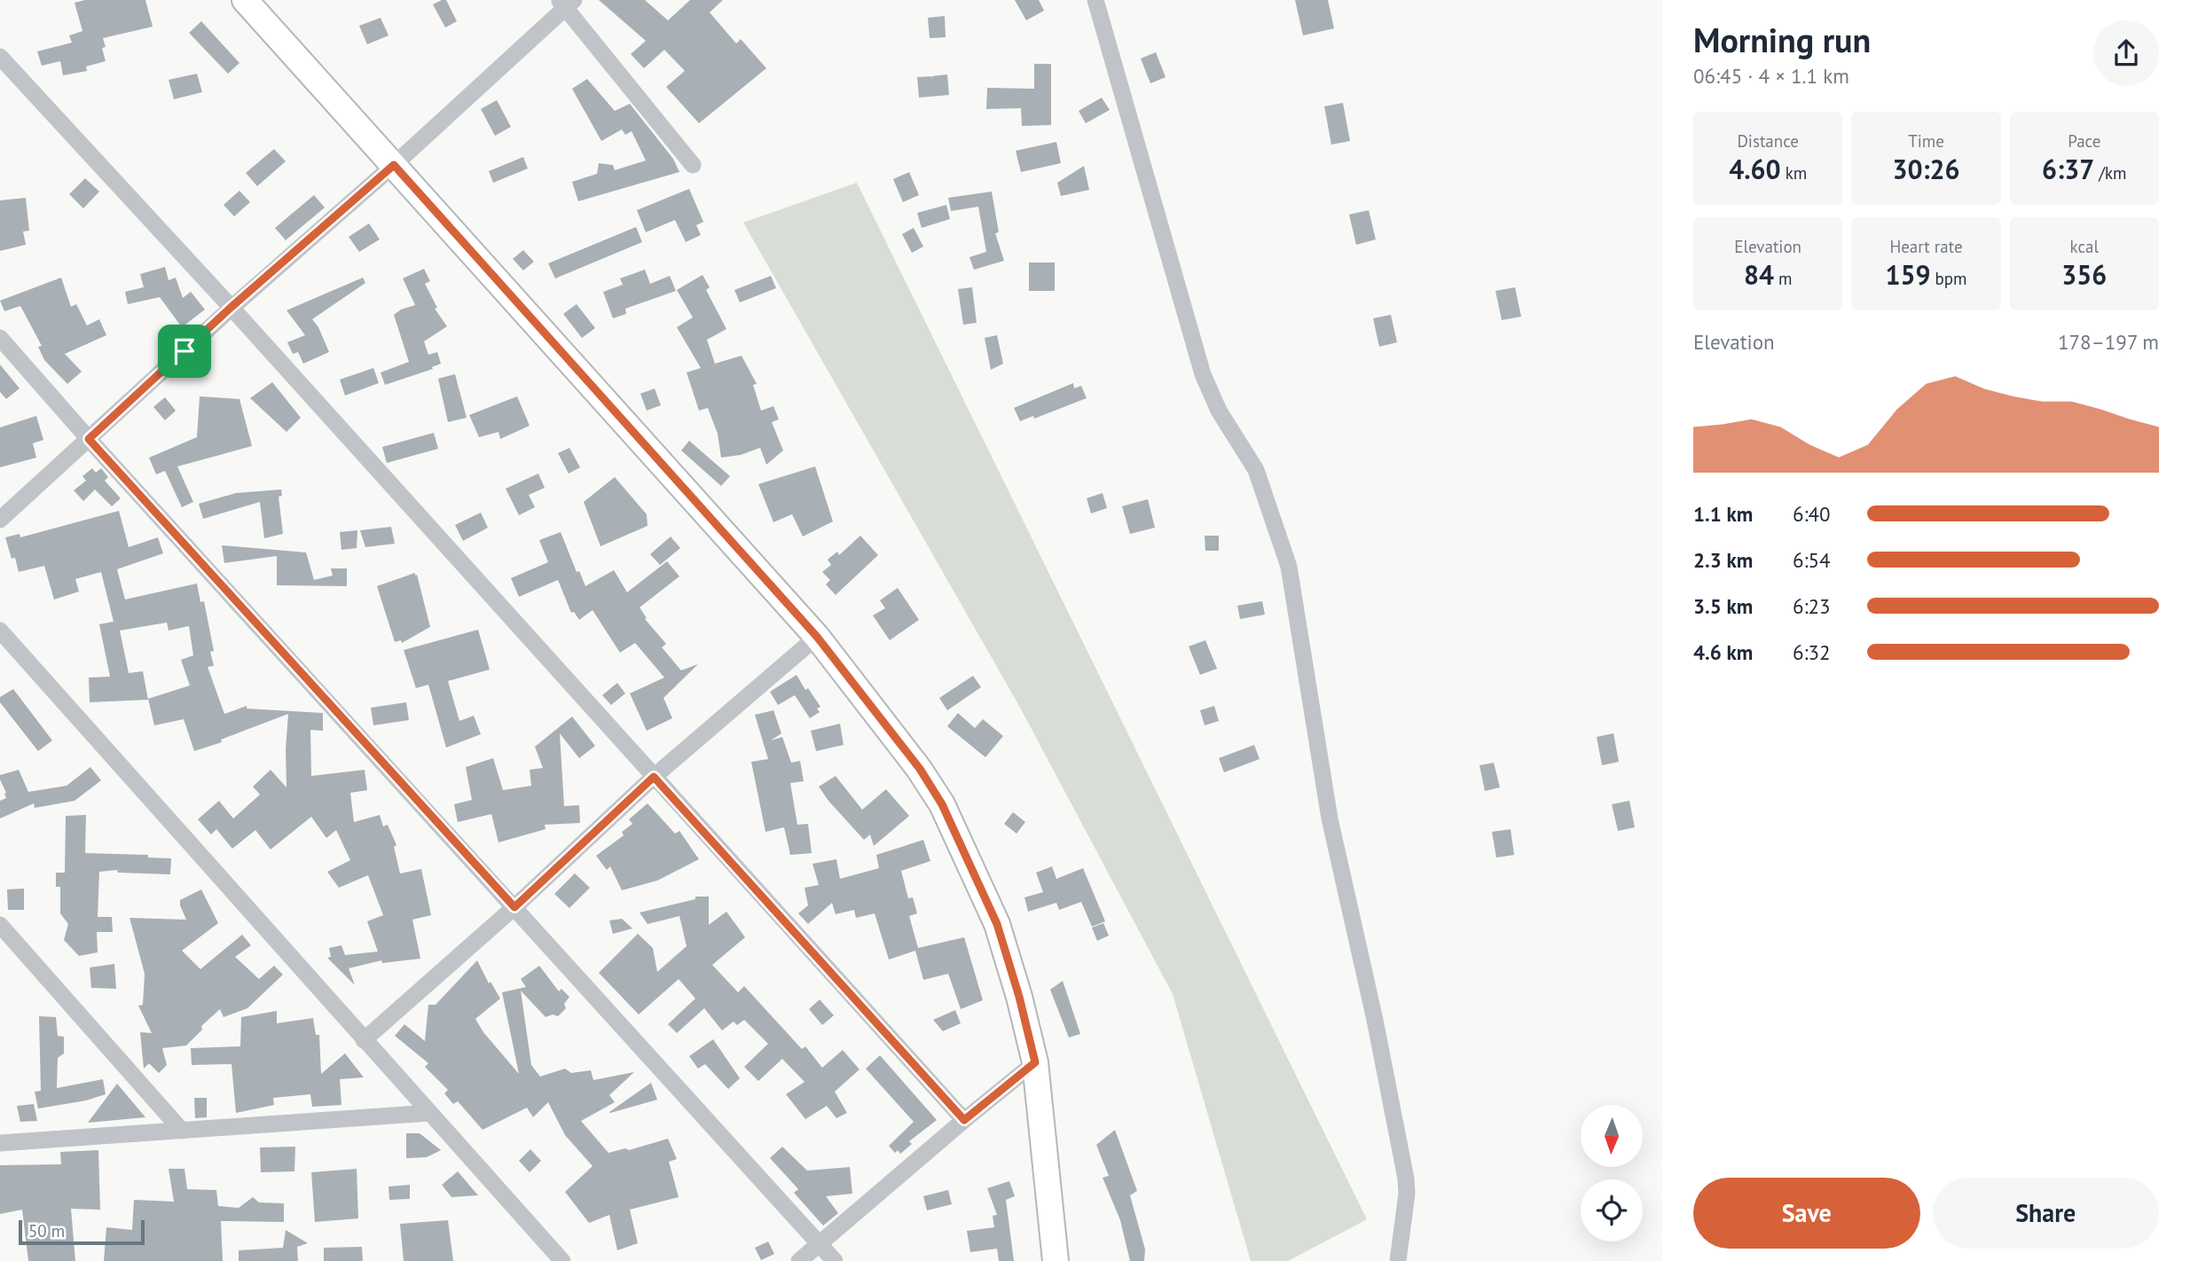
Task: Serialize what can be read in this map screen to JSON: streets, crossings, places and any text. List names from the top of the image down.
{
  "scale_bar": "50 m",
  "north": "bottom",
  "page": {
    "heading": ["Morning run", "06:45 · 4 × 1.1 km"],
    "stats": [
      ["Distance", "4.60 km"],
      ["Time", "30:26"],
      ["Pace", "6:37 /km"],
      ["Elevation", "84 m"],
      ["Heart rate", "159 bpm"],
      ["kcal", "356"]
    ],
    "chart": ["Elevation", "178–197 m"],
    "list": [
      {
        "name": "1.1 km",
        "note": "6:40"
      },
      {
        "name": "2.3 km",
        "note": "6:54"
      },
      {
        "name": "3.5 km",
        "note": "6:23"
      },
      {
        "name": "4.6 km",
        "note": "6:32"
      }
    ],
    "buttons": ["Save", "Share"],
    "scale": "50 m"
  }
}
